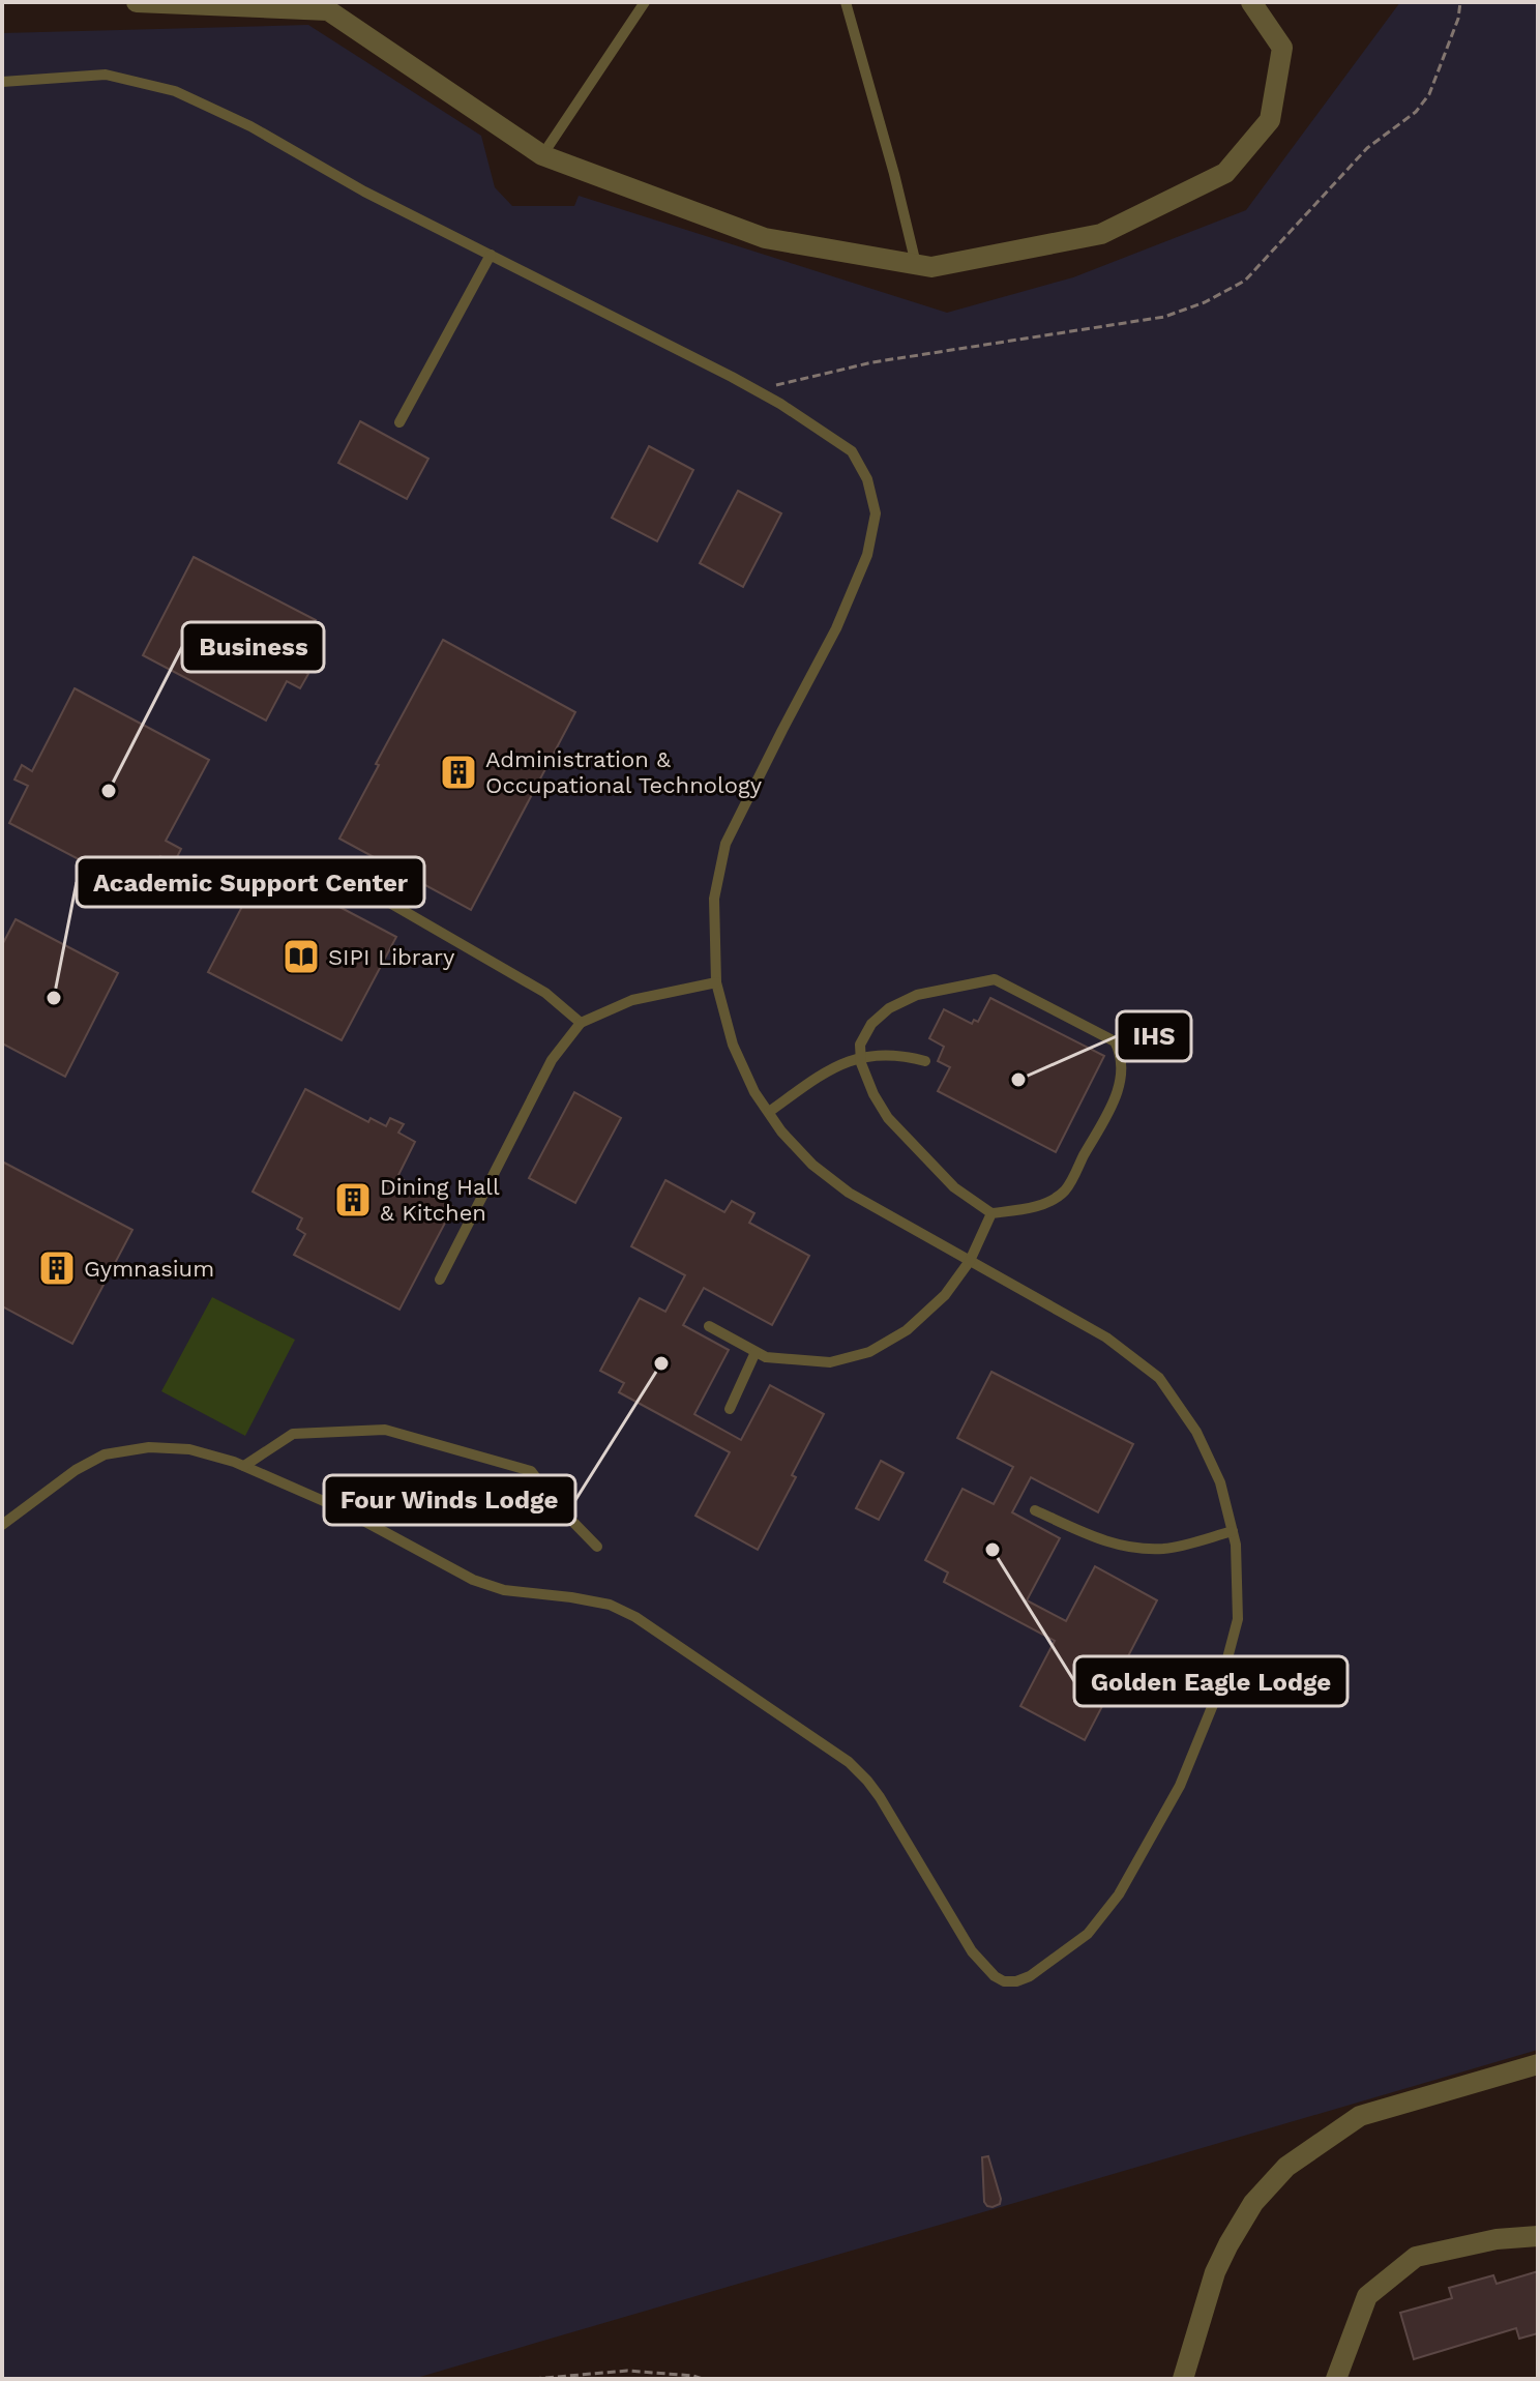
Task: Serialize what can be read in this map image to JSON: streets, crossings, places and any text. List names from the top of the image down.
{
  "places": {
    "building": ["Administration & Occupational Technology", "Dining Hall & Kitchen", "Gymnasium"],
    "other": [
      "Business",
      "Academic Support Center",
      "IHS",
      "Four Winds Lodge",
      "Golden Eagle Lodge"
    ],
    "library": ["SIPI Library"]
  }
}
